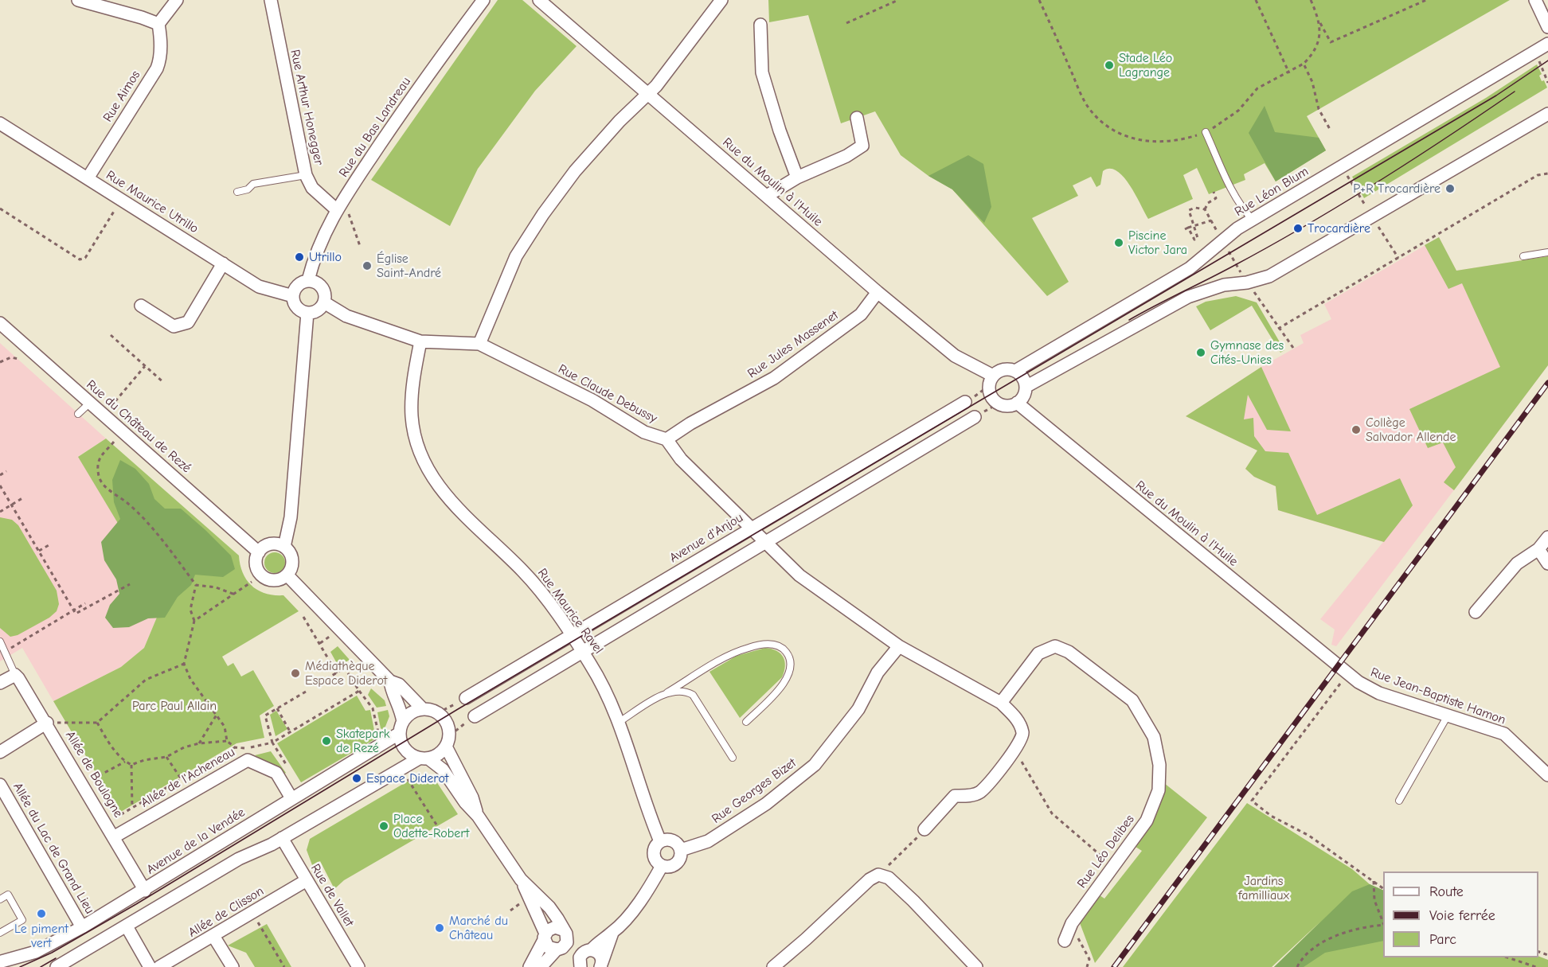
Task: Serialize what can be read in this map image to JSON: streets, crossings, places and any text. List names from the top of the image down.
{
  "streets": {
    "street": [
      "Rue Aimos",
      "Rue Arthur Honegger",
      "Rue du Bas Landreau",
      "Rue du Moulin à l'Huile",
      "Rue Léon Blum",
      "Rue Maurice Utrillo",
      "Rue Jules Massenet",
      "Rue Claude Debussy",
      "Rue du Château de Rezé",
      "Avenue d'Anjou",
      "Rue Maurice Ravel",
      "Rue Jean-Baptiste Hamon",
      "Allée de Boulogne",
      "Allée de l'Acheneau",
      "Rue Georges Bizet",
      "Avenue de la Vendée",
      "Allée du Lac de Grand Lieu",
      "Rue Léo Delibes",
      "Rue de Vallet",
      "Allée de Clisson"
    ]
  },
  "crossings": [
    ["Rue Aimos", "Rue Maurice Utrillo"],
    ["Rue Arthur Honegger", "Rue du Bas Landreau"],
    ["Rue du Bas Landreau", "Rue Maurice Utrillo"],
    ["Rue du Bas Landreau", "Rue Claude Debussy"],
    ["Rue du Moulin à l'Huile", "Rue Léon Blum"],
    ["Rue du Moulin à l'Huile", "Rue Jules Massenet"],
    ["Rue du Moulin à l'Huile", "Rue Jean-Baptiste Hamon"],
    ["Rue Maurice Utrillo", "Rue Claude Debussy"],
    ["Rue Jules Massenet", "Rue Claude Debussy"],
    ["Rue Claude Debussy", "Avenue d'Anjou"],
    ["Rue Claude Debussy", "Rue Maurice Ravel"],
    ["Rue Claude Debussy", "Rue Georges Bizet"],
    ["Avenue d'Anjou", "Rue Maurice Ravel"],
    ["Rue Maurice Ravel", "Rue Georges Bizet"],
    ["Allée de Boulogne", "Allée de l'Acheneau"],
    ["Allée de Boulogne", "Avenue de la Vendée"],
    ["Allée de l'Acheneau", "Avenue de la Vendée"],
    ["Avenue de la Vendée", "Allée du Lac de Grand Lieu"],
    ["Rue de Vallet", "Allée de Clisson"]
  ],
  "parks": ["Parc Paul Allain", "Jardins familliaux"],
  "places": [
    "Stade Léo Lagrange",
    "P+R Trocardière",
    "Trocardière",
    "Piscine Victor Jara",
    "Utrillo",
    "Église Saint-André",
    "Gymnase des Cités-Unies",
    "Collège Salvador Allende",
    "Médiathèque Espace Diderot",
    "Skatepark de Rezé",
    "Espace Diderot",
    "Place Odette-Robert",
    "Le piment vert",
    "Marché du Château"
  ],
  "legend": ["Route", "Voie ferrée", "Parc"]
}
